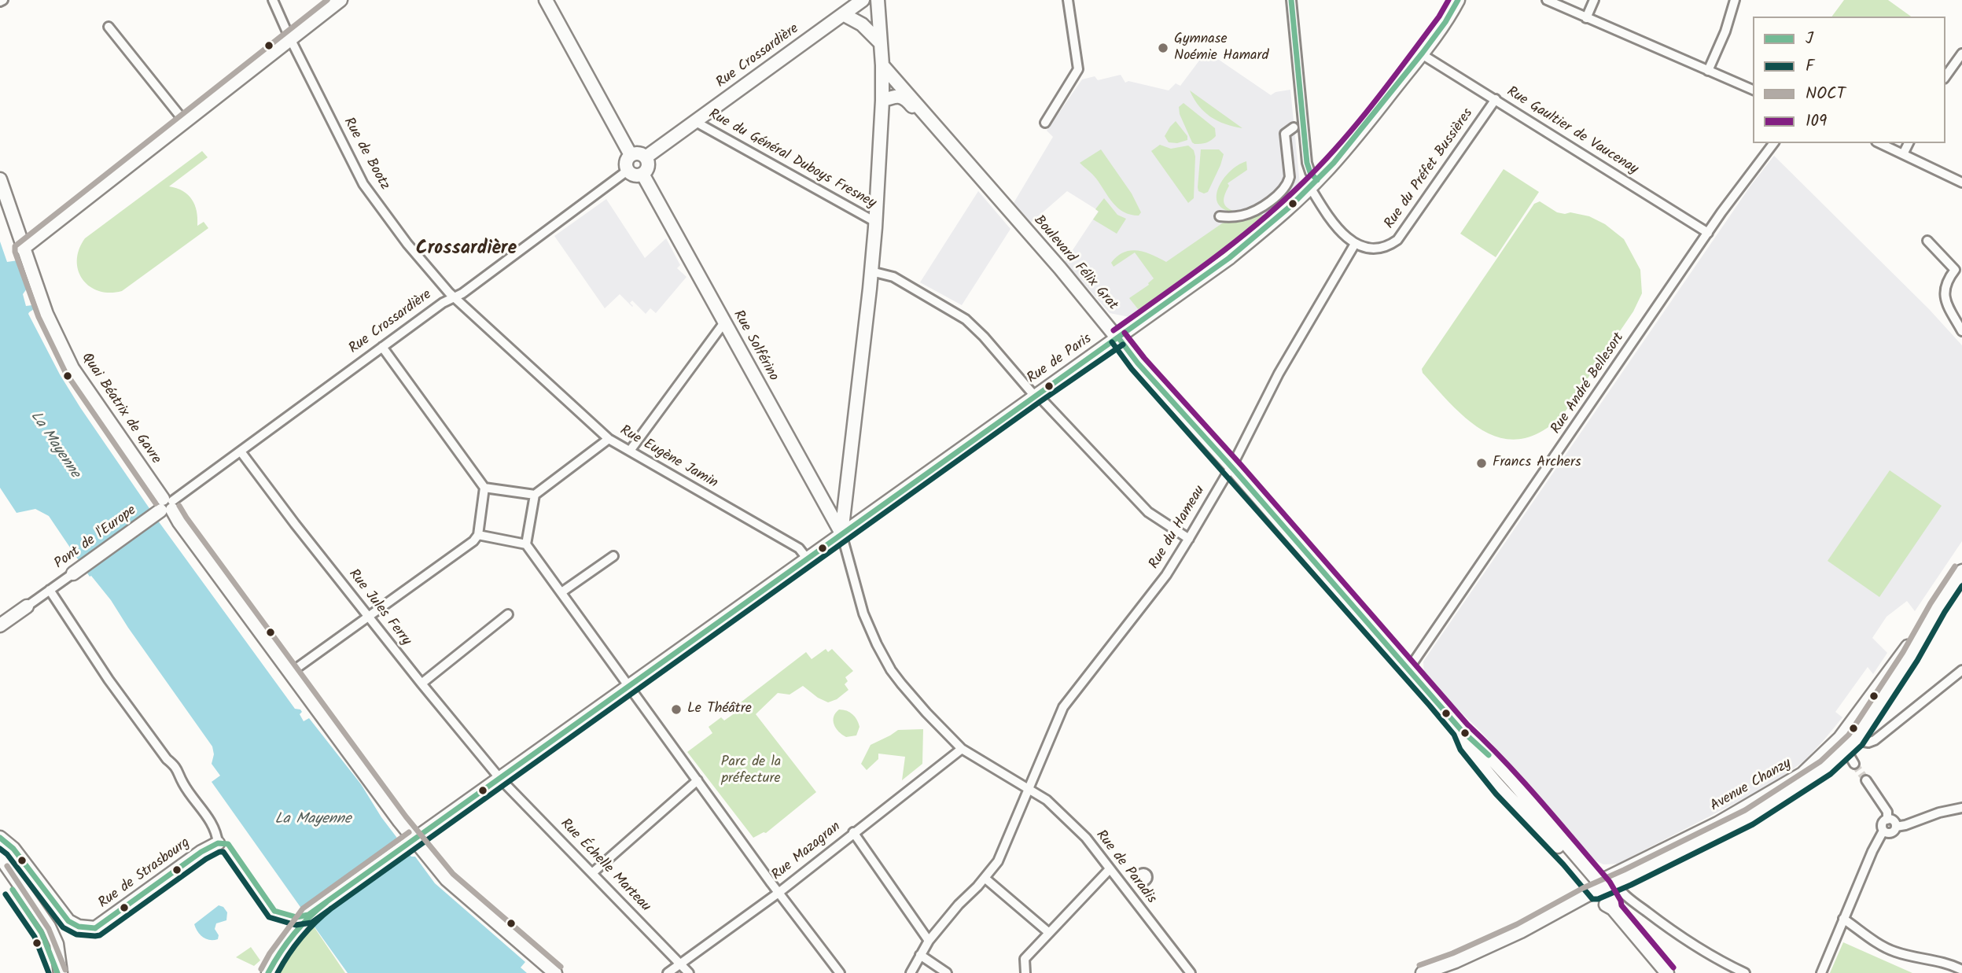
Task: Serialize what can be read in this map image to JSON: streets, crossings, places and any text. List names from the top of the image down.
{
  "streets": {
    "street": [
      "Rue Crossardière",
      "Rue Gaultier de Vaucenay",
      "Rue de Bootz",
      "Rue du Général Duboys Fresney",
      "Rue du Préfet Bussières",
      "Boulevard Félix Grat",
      "Rue Solférino",
      "Rue de Paris",
      "Rue André Bellesort",
      "Quai Béatrix de Gavre",
      "Rue Eugène Jamin",
      "Rue du Hameau",
      "Pont de l'Europe",
      "Rue Jules Ferry",
      "Avenue Chanzy",
      "Rue Mazagran",
      "Rue Échelle Marteau",
      "Rue de Paradis",
      "Rue de Strasbourg"
    ]
  },
  "crossings": [
    ["Rue Crossardière", "Rue de Bootz"],
    ["Rue Crossardière", "Rue du Général Duboys Fresney"],
    ["Rue Crossardière", "Rue Solférino"],
    ["Rue Crossardière", "Quai Béatrix de Gavre"],
    ["Rue Crossardière", "Rue Eugène Jamin"],
    ["Rue Crossardière", "Pont de l'Europe"],
    ["Rue Crossardière", "Rue Jules Ferry"],
    ["Rue Gaultier de Vaucenay", "Rue du Préfet Bussières"],
    ["Rue Gaultier de Vaucenay", "Rue de Paris"],
    ["Rue Gaultier de Vaucenay", "Rue André Bellesort"],
    ["Rue de Bootz", "Rue Eugène Jamin"],
    ["Rue du Préfet Bussières", "Rue du Hameau"],
    ["Boulevard Félix Grat", "Rue de Paris"],
    ["Boulevard Félix Grat", "Rue André Bellesort"],
    ["Boulevard Félix Grat", "Rue du Hameau"],
    ["Boulevard Félix Grat", "Avenue Chanzy"],
    ["Rue Solférino", "Rue de Paris"],
    ["Rue Solférino", "Rue de Paradis"],
    ["Rue de Paris", "Quai Béatrix de Gavre"],
    ["Rue de Paris", "Rue Eugène Jamin"],
    ["Rue de Paris", "Rue Jules Ferry"],
    ["Rue de Paris", "Rue Échelle Marteau"],
    ["Rue de Paris", "Rue de Paradis"],
    ["Quai Béatrix de Gavre", "Pont de l'Europe"],
    ["Rue du Hameau", "Rue de Paradis"],
    ["Rue Jules Ferry", "Rue Échelle Marteau"],
    ["Rue Mazagran", "Rue Échelle Marteau"],
    ["Rue Mazagran", "Rue de Paradis"]
  ],
  "districts": ["Crossardière"],
  "water": ["La Mayenne"],
  "parks": ["Parc de la préfecture"],
  "places": ["Gymnase Noémie Hamard", "Francs Archers", "Le Théâtre"],
  "lines": [
    "transit line J",
    "transit line NOCT",
    "transit line 109",
    "transit line F"
  ],
  "legend": [
    "J",
    "F",
    "NOCT",
    "109"
  ]
}
